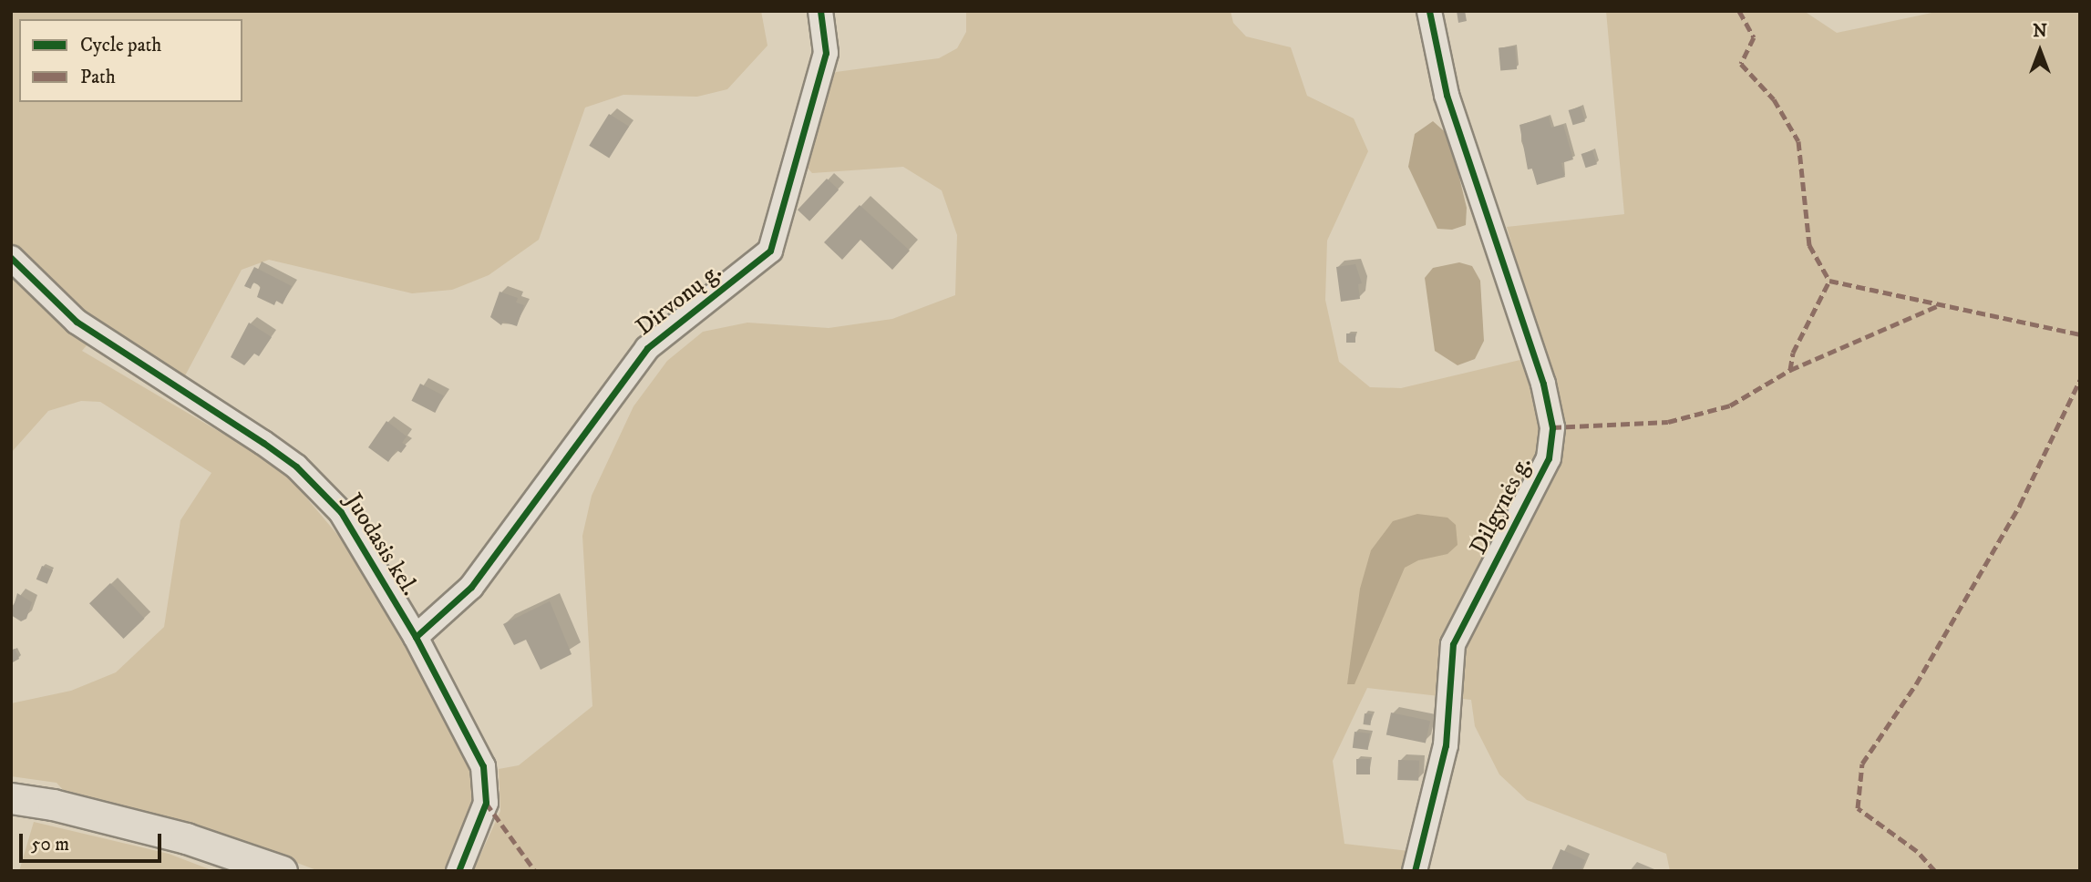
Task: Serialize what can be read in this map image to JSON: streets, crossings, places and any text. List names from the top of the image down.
{
  "streets": {
    "street": ["Dirvonų g.", "Dilgynės g.", "Juodasis kel."]
  },
  "crossings": [
    ["Dirvonų g.", "Juodasis kel."]
  ],
  "legend": ["Cycle path", "Path"],
  "scale_bar": "50 m",
  "north": "top"
}
